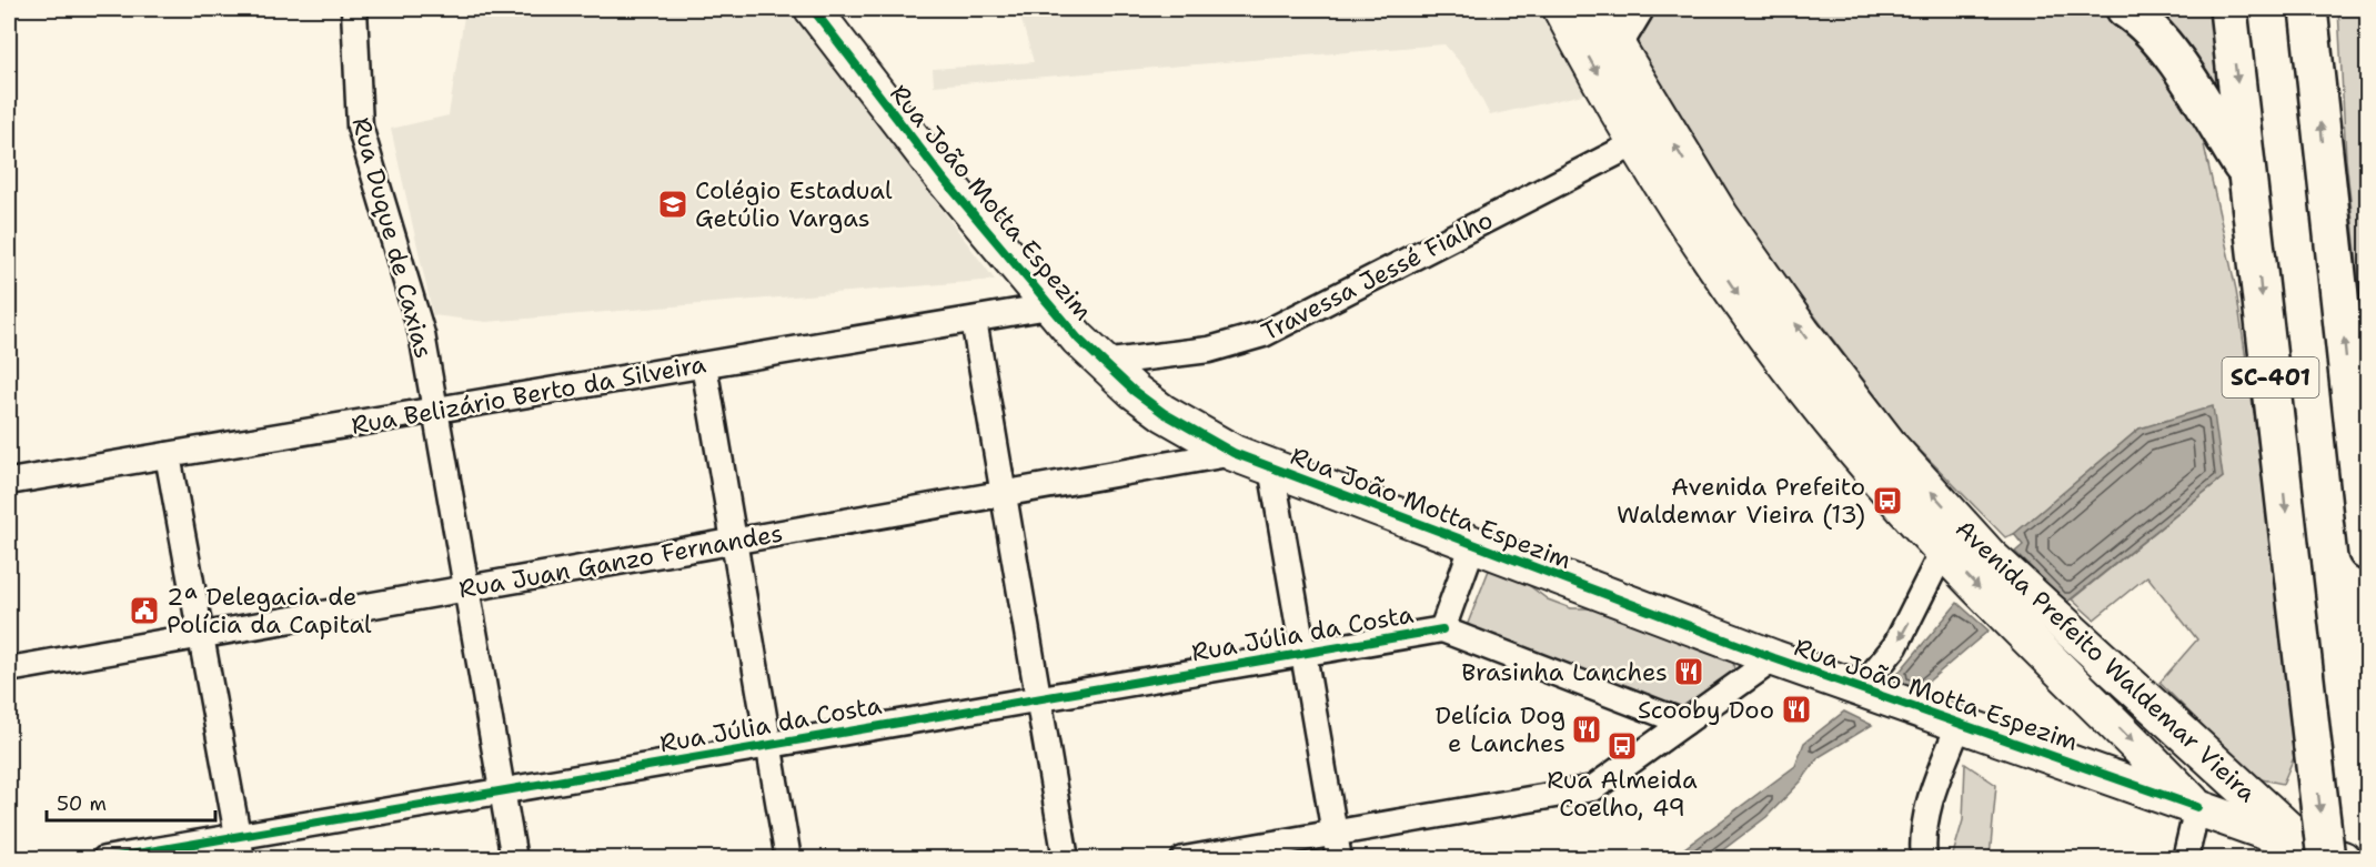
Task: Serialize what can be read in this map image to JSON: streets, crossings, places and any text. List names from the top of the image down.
{
  "streets": {
    "highway": ["SC-401"],
    "main road": ["Rua João Motta Espezim", "Avenida Prefeito Waldemar Vieira"],
    "street": [
      "Rua Duque de Caxias",
      "Travessa Jessé Fialho",
      "Rua Belizário Berto da Silveira",
      "Rua Juan Ganzo Fernandes",
      "Rua Júlia da Costa"
    ]
  },
  "crossings": [
    ["Rua João Motta Espezim", "Travessa Jessé Fialho"],
    ["Rua João Motta Espezim", "SC-401"],
    ["Rua João Motta Espezim", "Rua Belizário Berto da Silveira"],
    ["Rua João Motta Espezim", "Rua Juan Ganzo Fernandes"],
    ["Rua João Motta Espezim", "Avenida Prefeito Waldemar Vieira"],
    ["Rua Duque de Caxias", "Rua Belizário Berto da Silveira"],
    ["Rua Duque de Caxias", "Rua Juan Ganzo Fernandes"],
    ["Rua Duque de Caxias", "Rua Júlia da Costa"],
    ["Travessa Jessé Fialho", "Avenida Prefeito Waldemar Vieira"],
    ["SC-401", "Avenida Prefeito Waldemar Vieira"]
  ],
  "places": {
    "school or university": ["Colégio Estadual Getúlio Vargas"],
    "bus stop": ["Avenida Prefeito Waldemar Vieira (13)", "Rua Almeida Coelho, 49"],
    "public building": ["2ª Delegacia de Polícia da Capital"],
    "restaurant": ["Brasinha Lanches", "Scooby Doo", "Delícia Dog e Lanches"]
  },
  "scale_bar": "50 m"
}
